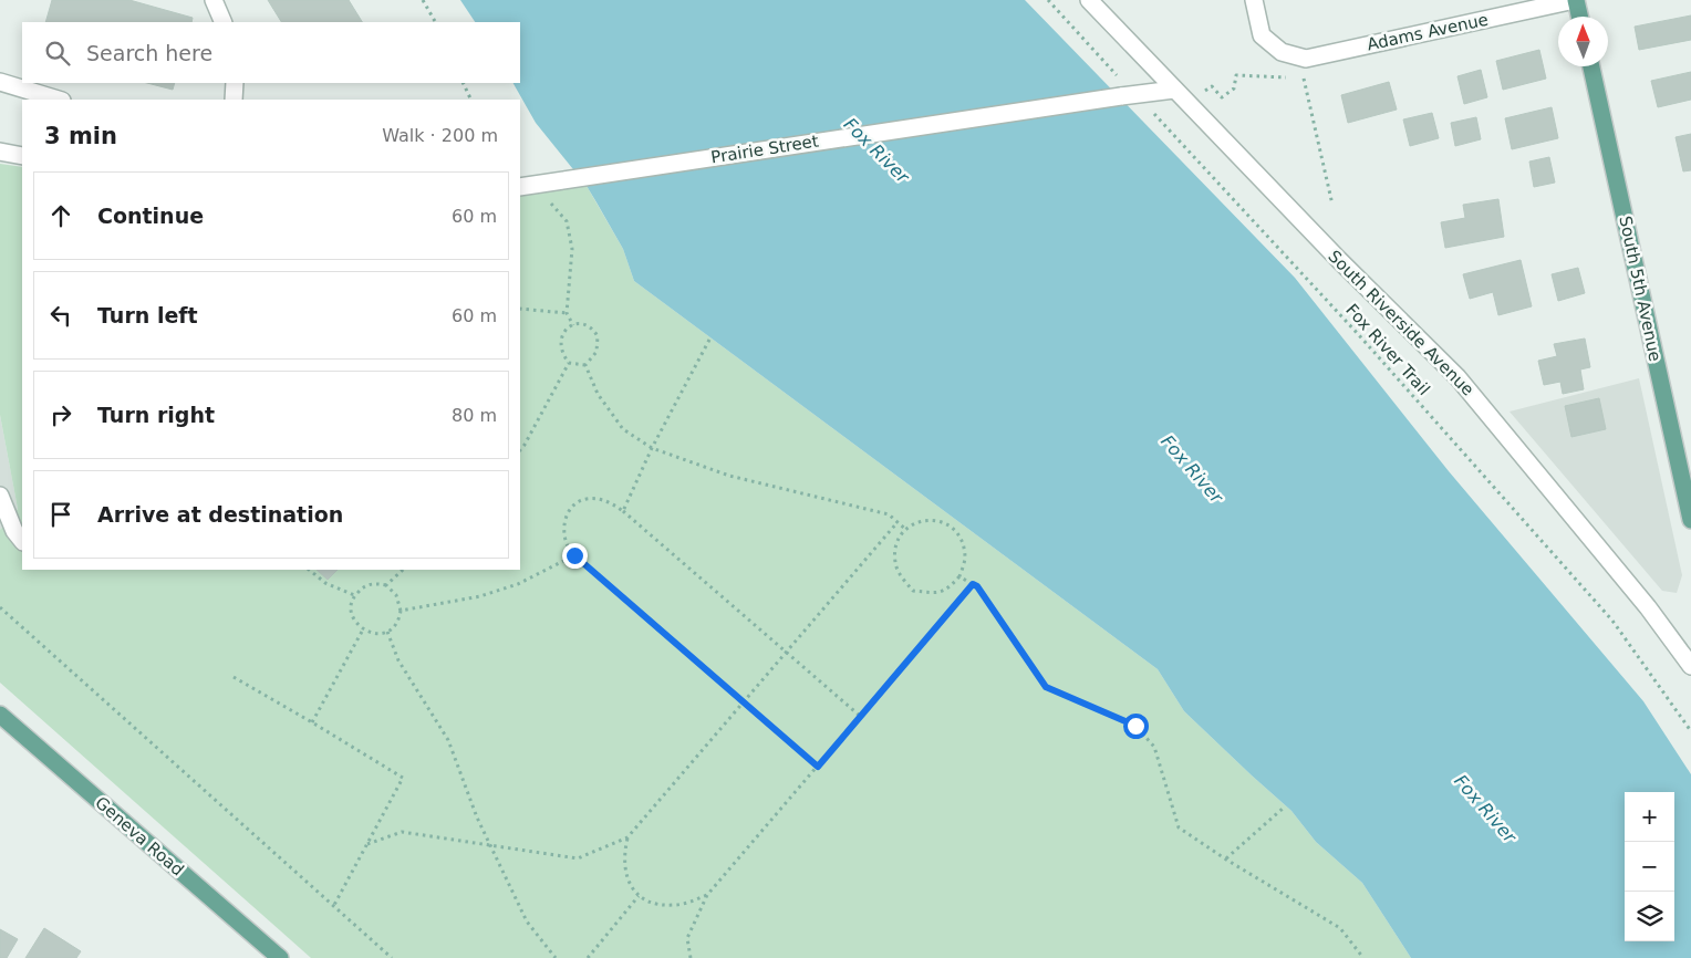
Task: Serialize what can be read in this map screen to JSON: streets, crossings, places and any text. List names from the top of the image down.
{
  "streets": {
    "main road": ["South 5th Avenue", "Geneva Road"],
    "street": ["Adams Avenue", "Prairie Street", "South Riverside Avenue"],
    "path": ["Fox River Trail"]
  },
  "crossings": [
    ["Prairie Street", "South Riverside Avenue"],
    ["Prairie Street", "Fox River Trail"]
  ],
  "water": ["Fox River"],
  "north": "top",
  "page": {
    "search": "Search here",
    "heading": ["3 min", "Walk · 200 m"],
    "list": [
      ["Continue", "60 m"],
      ["Turn left", "60 m"],
      ["Turn right", "80 m"],
      "Arrive at destination"
    ],
    "map_buttons": ["+", "−"]
  }
}
